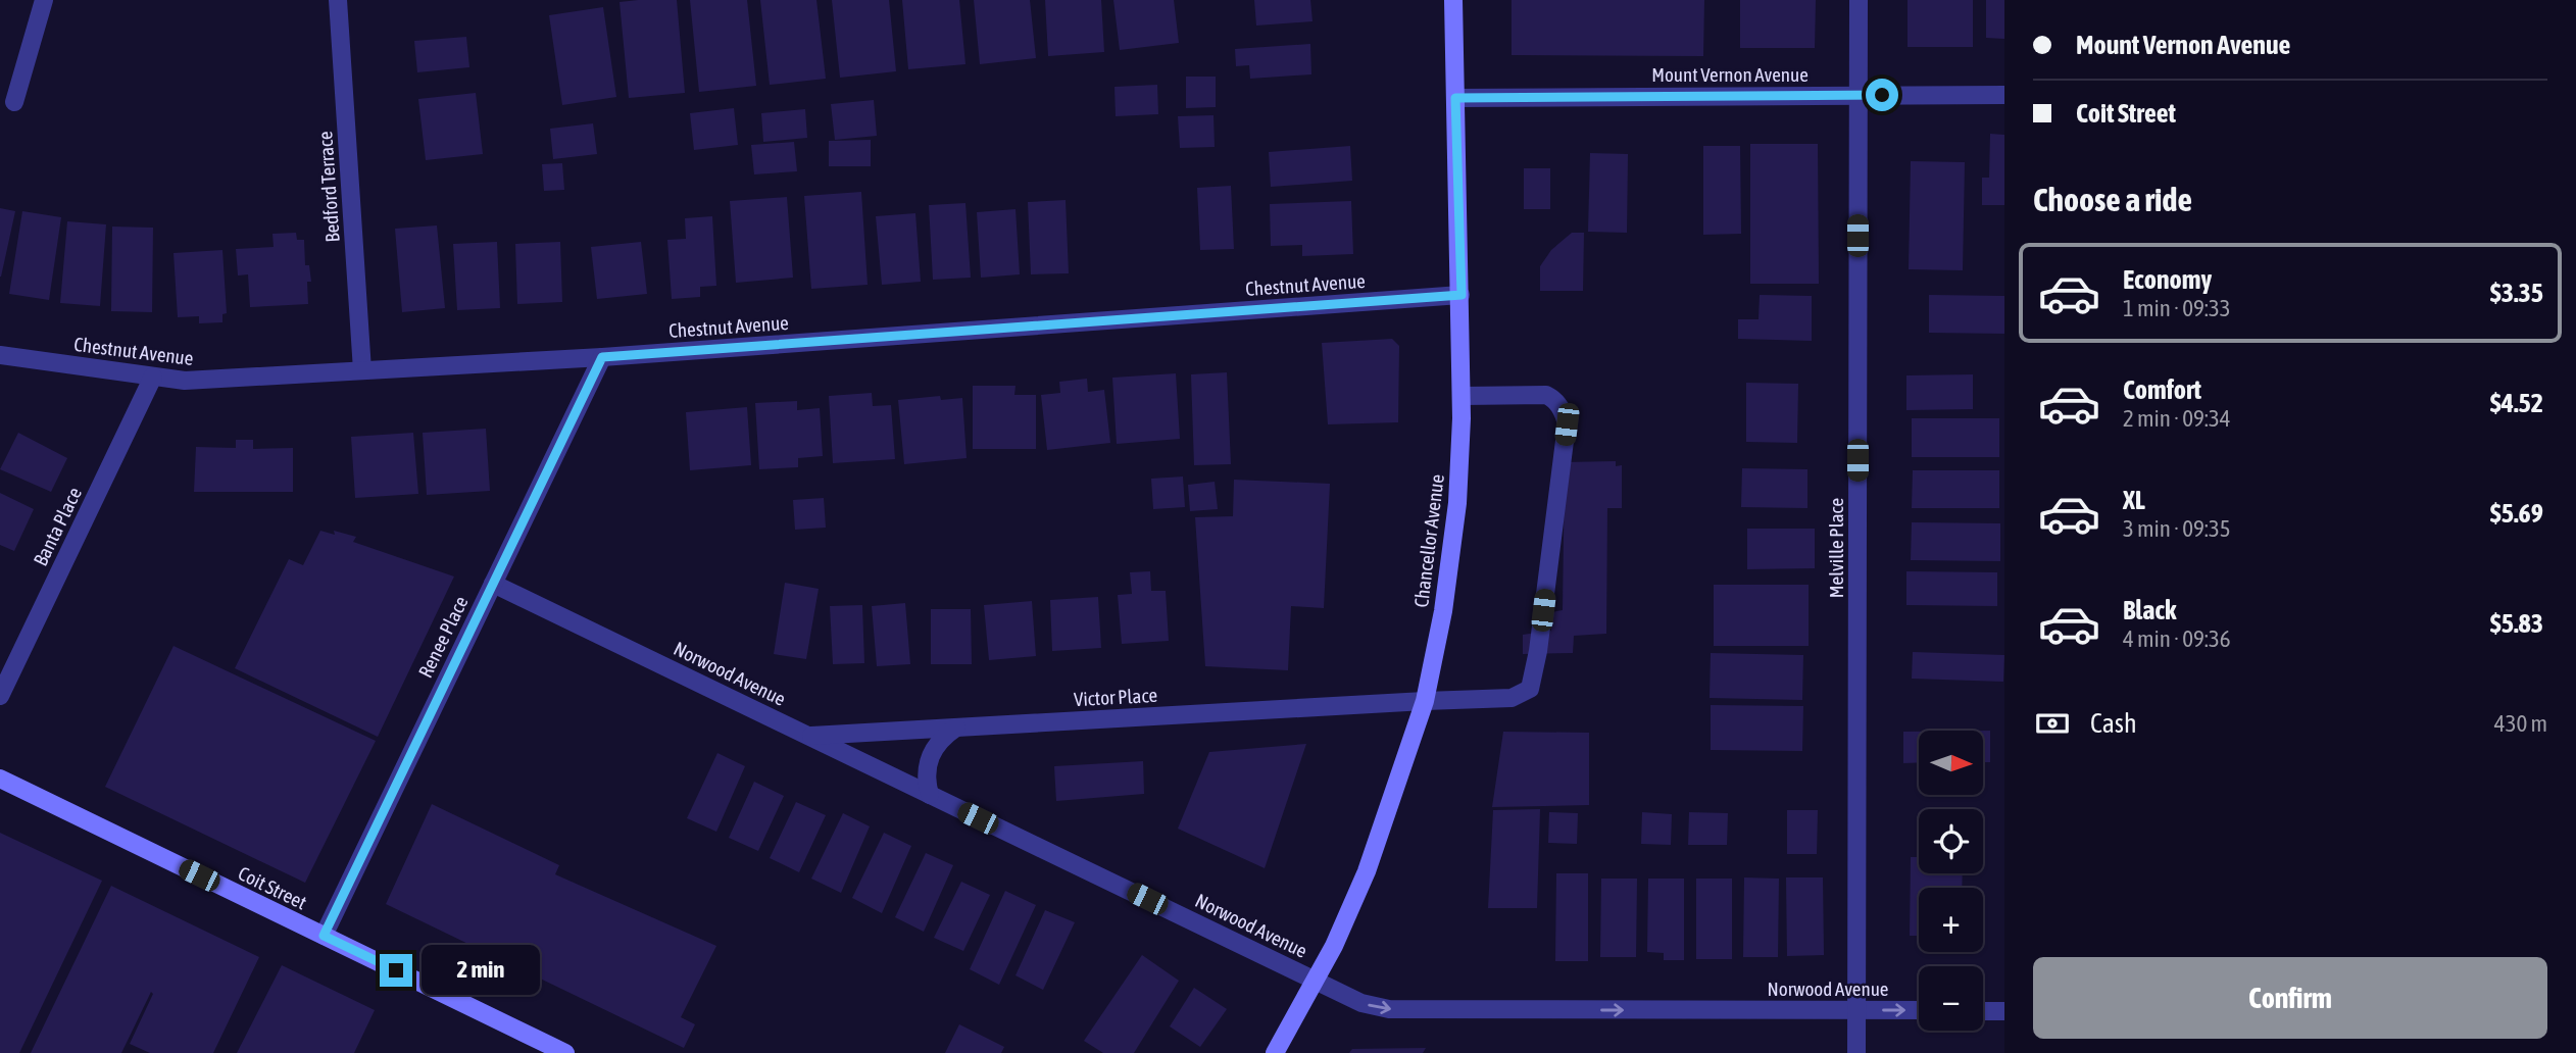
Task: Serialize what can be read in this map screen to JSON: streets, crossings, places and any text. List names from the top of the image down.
{
  "streets": {
    "main road": ["Chancellor Avenue", "Coit Street"],
    "street": [
      "Mount Vernon Avenue",
      "Bedford Terrace",
      "Chestnut Avenue",
      "Banta Place",
      "Melville Place",
      "Renee Place",
      "Norwood Avenue",
      "Victor Place"
    ]
  },
  "crossings": [
    ["Mount Vernon Avenue", "Chancellor Avenue"],
    ["Mount Vernon Avenue", "Melville Place"],
    ["Bedford Terrace", "Chestnut Avenue"],
    ["Chestnut Avenue", "Banta Place"],
    ["Chestnut Avenue", "Chancellor Avenue"],
    ["Chestnut Avenue", "Renee Place"],
    ["Chancellor Avenue", "Norwood Avenue"],
    ["Chancellor Avenue", "Victor Place"],
    ["Melville Place", "Norwood Avenue"],
    ["Renee Place", "Norwood Avenue"],
    ["Renee Place", "Coit Street"],
    ["Norwood Avenue", "Victor Place"]
  ],
  "one_way": ["Norwood Avenue"],
  "north": "right",
  "page": {
    "banner": ["Mount Vernon Avenue", "Coit Street"],
    "heading": "Choose a ride",
    "list": [
      {
        "name": "Economy",
        "note": "1 min · 09:33",
        "value": "$3.35"
      },
      {
        "name": "Comfort",
        "note": "2 min · 09:34",
        "value": "$4.52"
      },
      {
        "name": "XL",
        "note": "3 min · 09:35",
        "value": "$5.69"
      },
      {
        "name": "Black",
        "note": "4 min · 09:36",
        "value": "$5.83"
      }
    ],
    "pay": ["Cash", "430 m"],
    "map_buttons": ["+", "−"],
    "buttons": "Confirm",
    "bubble": "2 min"
  }
}
